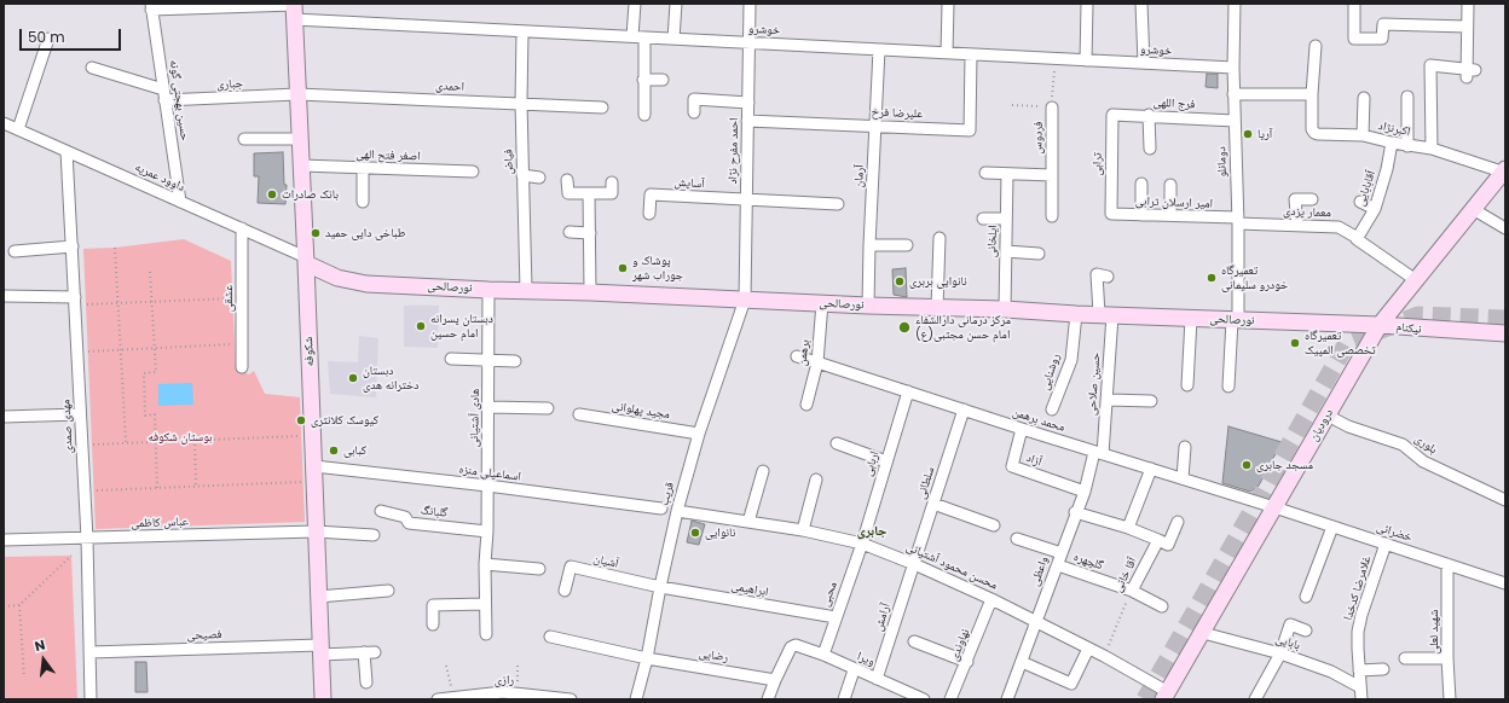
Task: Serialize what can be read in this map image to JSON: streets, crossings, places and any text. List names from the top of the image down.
{
  "streets": {
    "main road": [
      "نورصالحی",
      "نیکنام",
      "شکوفه",
      "درودیان"
    ],
    "street": [
      "خوشرو",
      "جباری",
      "احمدی",
      "حسین بهجتی گونه",
      "فرج اللهی",
      "علیرضا فرخ",
      "اکبرنژاد",
      "فردوس",
      "احمد مفرح نژاد",
      "اصغر فتح الهی",
      "فیاض",
      "دومانلو",
      "ترابی",
      "آرمان",
      "داوود عمریه",
      "آسایش",
      "آقابابایی",
      "امیر ارسلان ترابی",
      "معمار یزدی",
      "ایلخانی",
      "عشقی",
      "برهمن",
      "روشنایی",
      "حسین صلاحی",
      "مجید پهلوانی",
      "هادی آشتیانی",
      "محمد برهمن",
      "مهدی صمدی",
      "بلوری",
      "آزاد",
      "اربابی",
      "اسماعیلی منزه",
      "سلطانی",
      "قریب",
      "گلبانگ",
      "عباس کاظمی",
      "خضرائی",
      "آشیان",
      "گلچهره",
      "محسن محمود آشتیانی",
      "واعظی",
      "آقا خانی",
      "غلامرضا کدخدا",
      "ابراهیمی",
      "محبی",
      "آرامش",
      "شهید لعلی",
      "فصیحی",
      "بابایی",
      "نهاوندی",
      "رضایی",
      "ویرا",
      "رازی"
    ]
  },
  "crossings": [
    ["خوشرو", "حسین بهجتی گونه"],
    ["خوشرو", "علیرضا فرخ"],
    ["خوشرو", "فردوس"],
    ["خوشرو", "احمد مفرح نژاد"],
    ["خوشرو", "فیاض"],
    ["خوشرو", "دومانلو"],
    ["خوشرو", "آرمان"],
    ["خوشرو", "شکوفه"],
    ["جباری", "احمدی"],
    ["جباری", "حسین بهجتی گونه"],
    ["جباری", "شکوفه"],
    ["احمدی", "فیاض"],
    ["احمدی", "شکوفه"],
    ["حسین بهجتی گونه", "داوود عمریه"],
    ["فرج اللهی", "دومانلو"],
    ["فرج اللهی", "ترابی"],
    ["علیرضا فرخ", "احمد مفرح نژاد"],
    ["علیرضا فرخ", "آرمان"],
    ["اکبرنژاد", "آقابابایی"],
    ["اکبرنژاد", "درودیان"],
    ["احمد مفرح نژاد", "آسایش"],
    ["احمد مفرح نژاد", "نورصالحی"],
    ["احمد مفرح نژاد", "قریب"],
    ["اصغر فتح الهی", "شکوفه"],
    ["فیاض", "نورصالحی"],
    ["دومانلو", "امیر ارسلان ترابی"],
    ["دومانلو", "معمار یزدی"],
    ["دومانلو", "نورصالحی"],
    ["ترابی", "امیر ارسلان ترابی"],
    ["آرمان", "نورصالحی"],
    ["داوود عمریه", "نورصالحی"],
    ["داوود عمریه", "عشقی"],
    ["داوود عمریه", "شکوفه"],
    ["داوود عمریه", "مهدی صمدی"],
    ["آقابابایی", "معمار یزدی"],
    ["امیر ارسلان ترابی", "معمار یزدی"],
    ["معمار یزدی", "درودیان"],
    ["ایلخانی", "نورصالحی"],
    ["نورصالحی", "نیکنام"],
    ["نورصالحی", "شکوفه"],
    ["نورصالحی", "برهمن"],
    ["نورصالحی", "روشنایی"],
    ["نورصالحی", "حسین صلاحی"],
    ["نورصالحی", "هادی آشتیانی"],
    ["نورصالحی", "درودیان"],
    ["نورصالحی", "قریب"],
    ["نیکنام", "درودیان"],
    ["شکوفه", "اسماعیلی منزه"],
    ["شکوفه", "عباس کاظمی"],
    ["شکوفه", "فصیحی"],
    ["برهمن", "محمد برهمن"],
    ["حسین صلاحی", "محمد برهمن"],
    ["حسین صلاحی", "واعظی"],
    ["مجید پهلوانی", "قریب"],
    ["هادی آشتیانی", "اسماعیلی منزه"],
    ["هادی آشتیانی", "گلبانگ"],
    ["محمد برهمن", "درودیان"],
    ["محمد برهمن", "آزاد"],
    ["محمد برهمن", "اربابی"],
    ["محمد برهمن", "سلطانی"],
    ["محمد برهمن", "خضرائی"],
    ["محمد برهمن", "واعظی"],
    ["درودیان", "بلوری"],
    ["درودیان", "خضرائی"],
    ["درودیان", "محسن محمود آشتیانی"],
    ["درودیان", "بابایی"],
    ["مهدی صمدی", "عباس کاظمی"],
    ["مهدی صمدی", "فصیحی"],
    ["آزاد", "واعظی"],
    ["اربابی", "محسن محمود آشتیانی"],
    ["اربابی", "محبی"],
    ["سلطانی", "محسن محمود آشتیانی"],
    ["سلطانی", "آرامش"],
    ["قریب", "آشیان"],
    ["قریب", "محسن محمود آشتیانی"],
    ["قریب", "ابراهیمی"],
    ["قریب", "رضایی"],
    ["خضرائی", "غلامرضا کدخدا"],
    ["خضرائی", "شهید لعلی"],
    ["آشیان", "ابراهیمی"],
    ["گلچهره", "واعظی"],
    ["گلچهره", "آقا خانی"],
    ["محسن محمود آشتیانی", "واعظی"],
    ["محسن محمود آشتیانی", "آقا خانی"],
    ["محسن محمود آشتیانی", "محبی"],
    ["محسن محمود آشتیانی", "آرامش"],
    ["محسن محمود آشتیانی", "نهاوندی"],
    ["غلامرضا کدخدا", "بابایی"],
    ["ابراهیمی", "محبی"],
    ["محبی", "ویرا"],
    ["آرامش", "ویرا"],
    ["رضایی", "ویرا"]
  ],
  "districts": ["جابری"],
  "parks": ["بوستان شکوفه"],
  "places": [
    "آریا",
    "بانک صادرات",
    "طباخی دایی حمید",
    "پوشاک و جوراب شهر",
    "تعمیرگاه خودرو سلیمانی",
    "نانوایی بربری",
    "دبستان پسرانه امام حسین",
    "مرکز درمانی دارالشفاء امام حسن مجتبی(ع)",
    "تعمیرگاه تخصصی المپیک",
    "دبستان دخترانه هدی",
    "کیوسک کلانتری",
    "کبابی",
    "مسجد جابری",
    "نانوایی"
  ],
  "scale_bar": "50 m",
  "north": "top"
}
